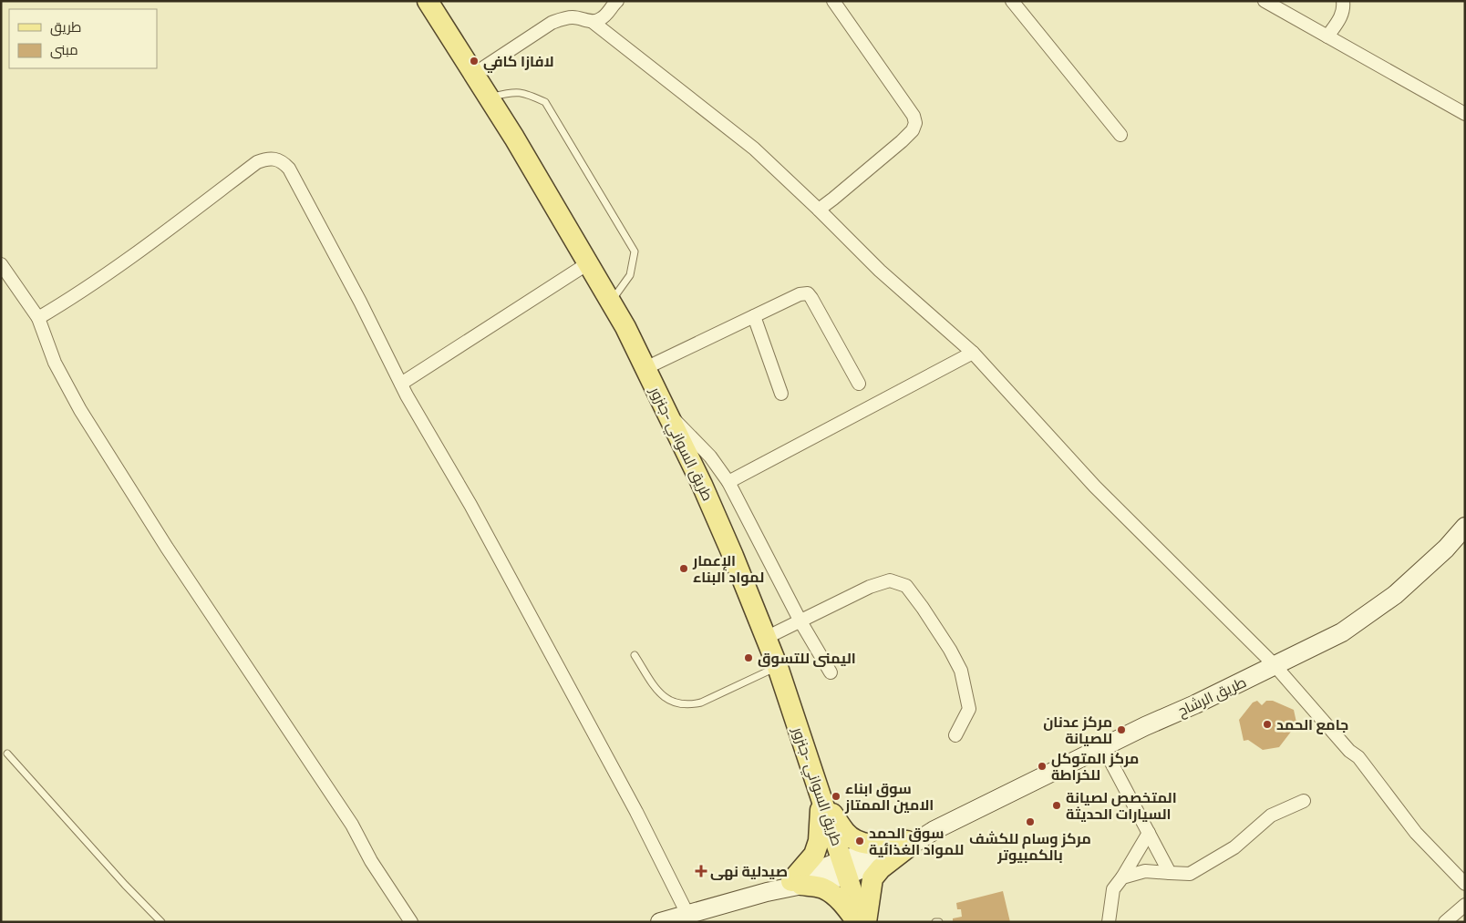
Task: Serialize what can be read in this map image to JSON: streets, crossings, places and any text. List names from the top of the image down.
{
  "streets": {
    "main road": ["طريق السواني -جنزور", "طريق الرشاح"]
  },
  "crossings": [
    ["طريق السواني -جنزور", "طريق الرشاح"]
  ],
  "places": {
    "other": [
      "لافازا كافي",
      "الإعمار لمواد البناء",
      "اليمنى للتسوق",
      "جامع الحمد",
      "مركز عدنان للصيانة",
      "مركز المتوكل للخراطة",
      "سوق ابناء الامين الممتاز",
      "المتخصص لصيانة السيارات الحديثة",
      "مركز وسام للكشف بالكمبيوتر",
      "سوق الحمد للمواد الغذائية"
    ],
    "health": ["صيدلية نهى"]
  },
  "legend": ["طريق", "مبنى"]
}
